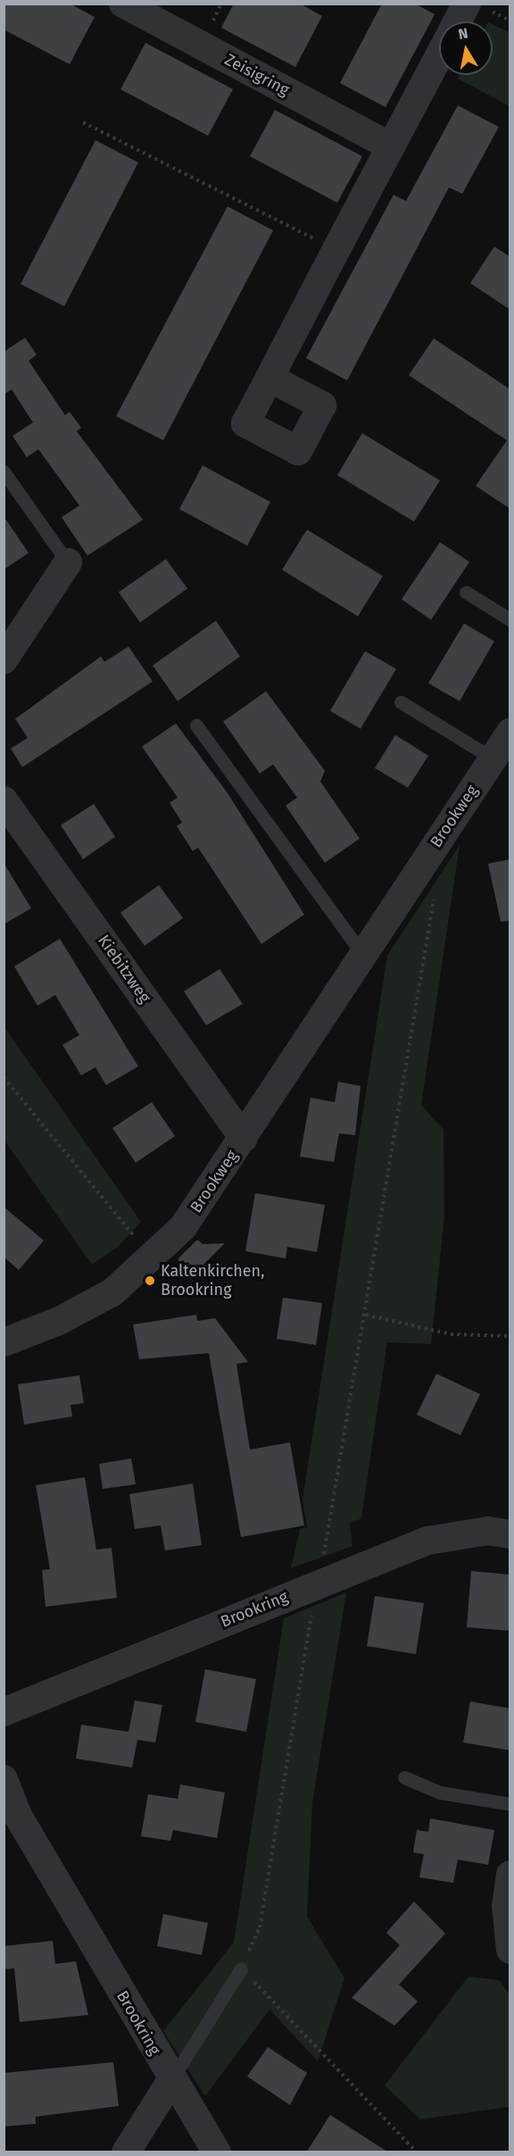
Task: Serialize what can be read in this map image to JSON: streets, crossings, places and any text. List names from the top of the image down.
{
  "streets": {
    "street": [
      "Zeisigring",
      "Brookweg",
      "Kiebitzweg",
      "Brookring"
    ]
  },
  "crossings": [
    ["Brookweg", "Kiebitzweg"]
  ],
  "places": ["Kaltenkirchen, Brookring"],
  "north": "top"
}
